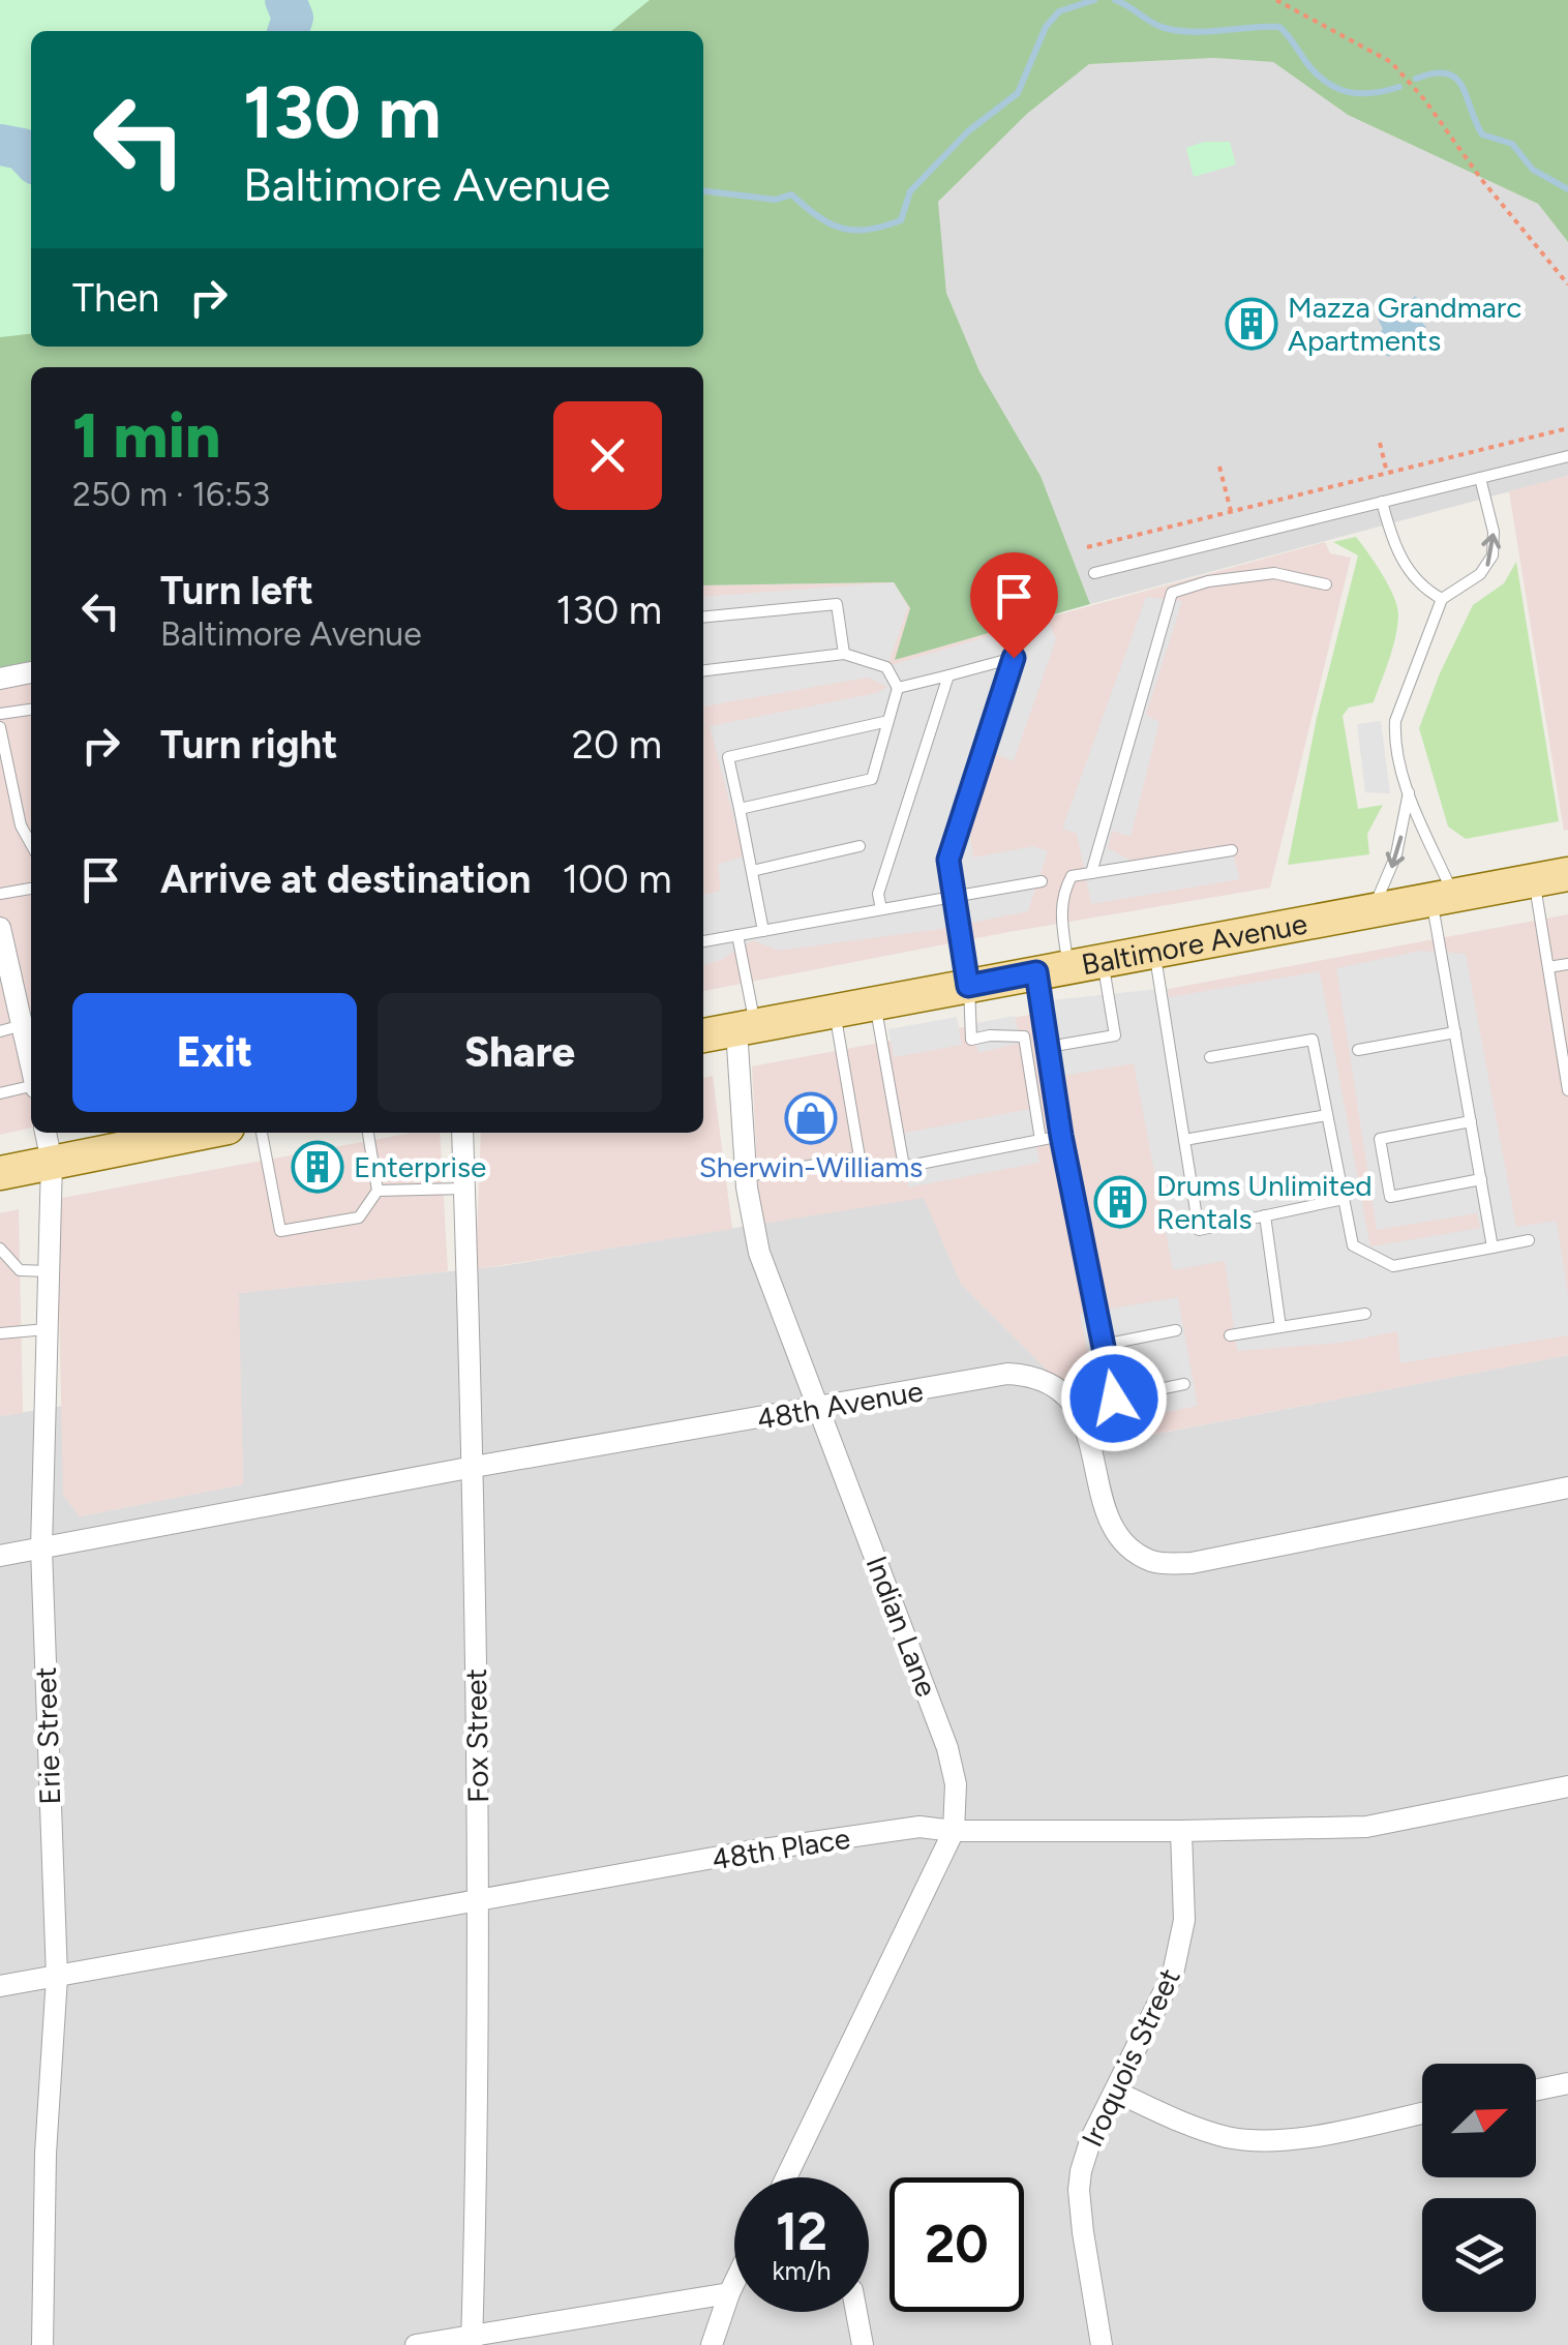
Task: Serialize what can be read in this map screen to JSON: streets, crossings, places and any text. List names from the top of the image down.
{
  "streets": {
    "main road": ["Baltimore Avenue"],
    "street": [
      "48th Avenue",
      "Indian Lane",
      "Erie Street",
      "Fox Street",
      "48th Place",
      "Iroquois Street"
    ]
  },
  "crossings": [
    ["Baltimore Avenue", "Indian Lane"],
    ["48th Avenue", "Indian Lane"],
    ["48th Avenue", "Erie Street"],
    ["48th Avenue", "Fox Street"],
    ["Indian Lane", "48th Place"],
    ["Erie Street", "48th Place"],
    ["Fox Street", "48th Place"],
    ["48th Place", "Iroquois Street"]
  ],
  "places": {
    "building": ["Mazza Grandmarc Apartments", "Enterprise", "Drums Unlimited Rentals"],
    "shop": ["Sherwin-Williams"]
  },
  "north": "top right",
  "page": {
    "turn": ["130 m", "Baltimore Avenue"],
    "then": "Then",
    "heading": ["1 min", "250 m · 16:53"],
    "list": [
      {
        "name": "Turn left",
        "note": "Baltimore Avenue",
        "value": "130 m"
      },
      {
        "name": "Turn right",
        "value": "20 m"
      },
      {
        "name": "Arrive at destination",
        "value": "100 m"
      }
    ],
    "buttons": ["Exit", "Share"],
    "speed": "12 km/h",
    "limit": "20"
  }
}
